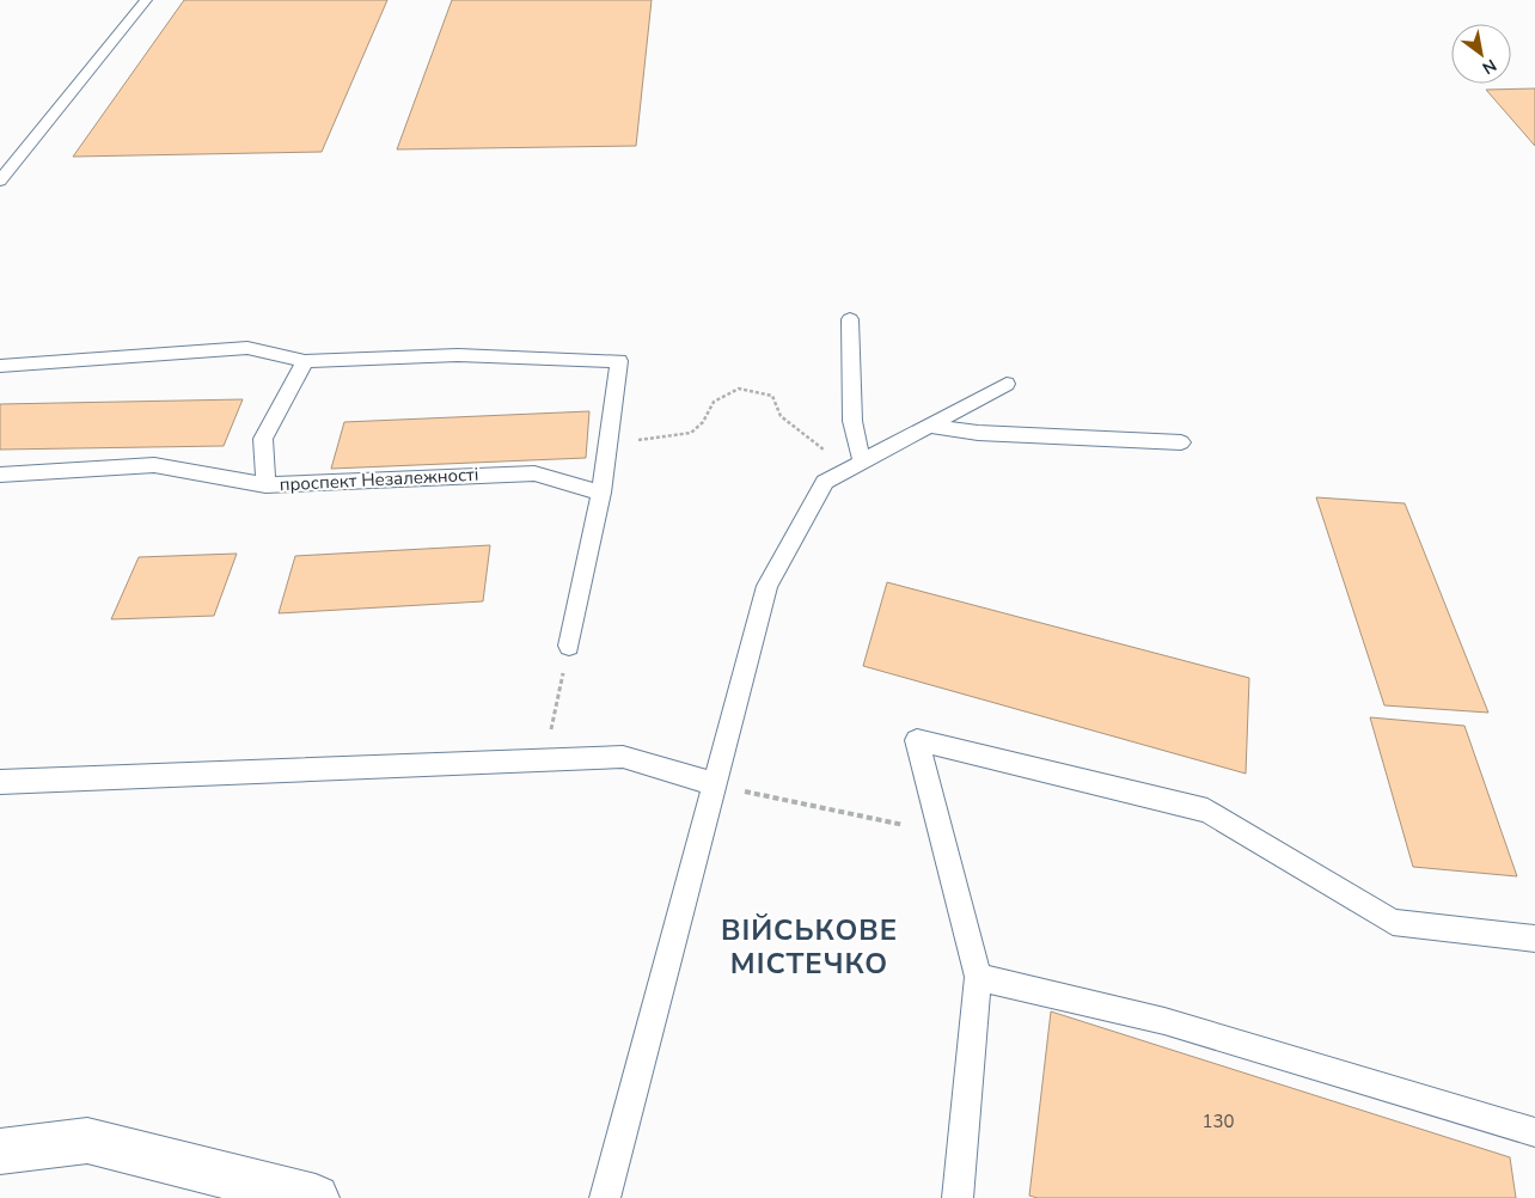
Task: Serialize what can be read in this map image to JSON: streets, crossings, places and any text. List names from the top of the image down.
{
  "streets": {
    "lane": ["проспект Незалежності"]
  },
  "districts": ["ВІЙСЬКОВЕ МІСТЕЧКО"],
  "house_numbers": ["130"],
  "north": "bottom right"
}
